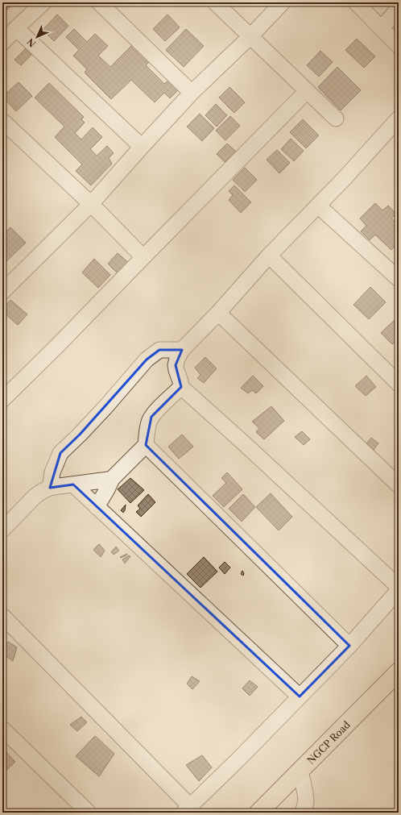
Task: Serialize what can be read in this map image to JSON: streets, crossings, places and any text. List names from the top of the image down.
{
  "streets": {
    "main road": ["NGCP Road"]
  },
  "north": "bottom left"
}
